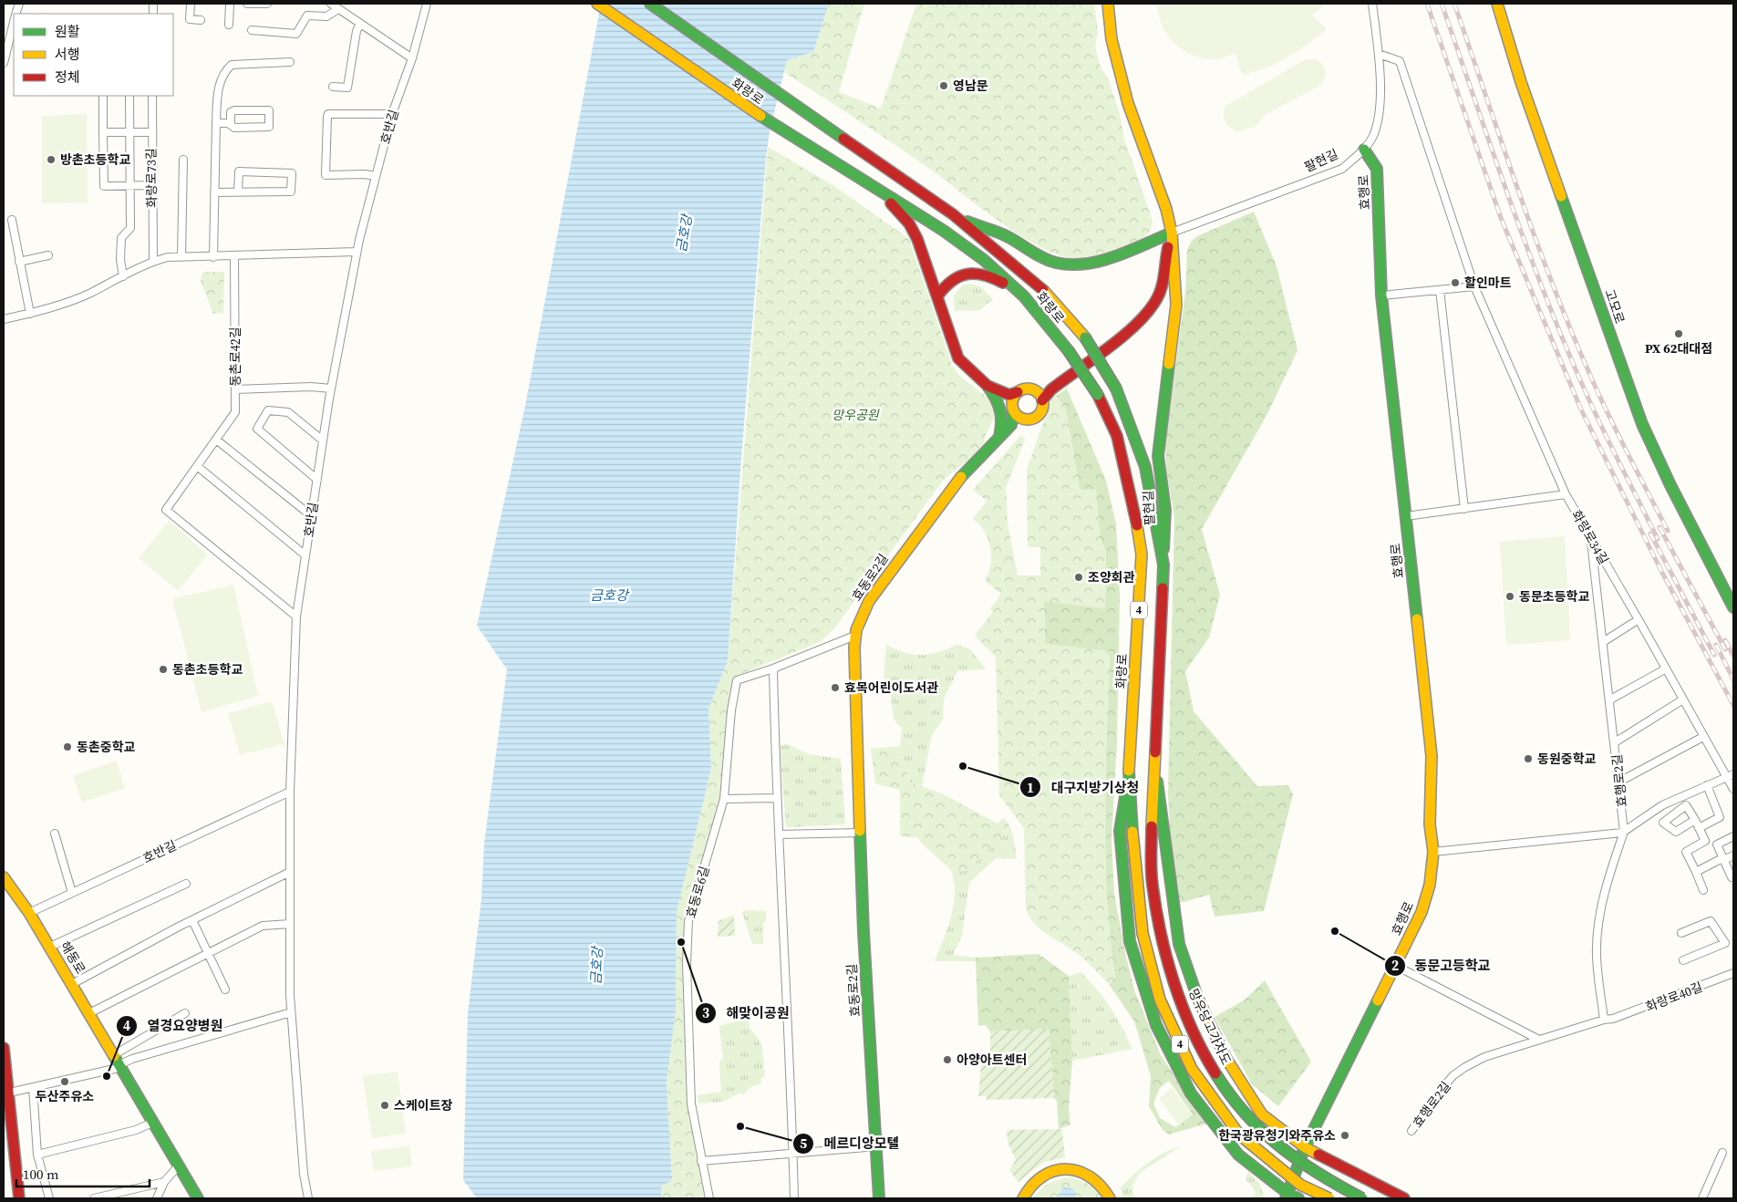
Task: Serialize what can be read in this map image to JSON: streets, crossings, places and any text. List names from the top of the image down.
{
  "streets": {
    "main road": [
      "화랑로",
      "팔현길",
      "효행로",
      "고모로",
      "효동로2길",
      "4",
      "해동로",
      "망우당고가차도"
    ],
    "street": [
      "호반길",
      "화랑로73길",
      "동촌로42길",
      "화랑로34길",
      "효행로2길",
      "효동로6길",
      "화랑로40길"
    ]
  },
  "crossings": [
    ["화랑로", "팔현길"],
    ["화랑로", "망우당고가차도"],
    ["호반길", "동촌로42길"],
    ["호반길", "해동로"],
    ["팔현길", "효행로"],
    ["팔현길", "화랑로34길"],
    ["화랑로34길", "효행로2길"],
    ["효동로2길", "효동로6길"],
    ["효행로2길", "화랑로40길"]
  ],
  "water": ["금호강"],
  "parks": ["망우공원"],
  "places": [
    "영남문",
    "방촌초등학교",
    "할인마트",
    "PX 62대대점",
    "조양회관",
    "동문초등학교",
    "동촌초등학교",
    "효목어린이도서관",
    "동촌중학교",
    "동원중학교",
    "대구지방기상청",
    "동문고등학교",
    "해맞이공원",
    "아양아트센터",
    "열경요양병원",
    "두산주유소",
    "스케이트장",
    "메르디앙모텔",
    "한국광유청기와주유소"
  ],
  "legend": ["원활", "서행", "정체"],
  "scale_bar": "100 m"
}
